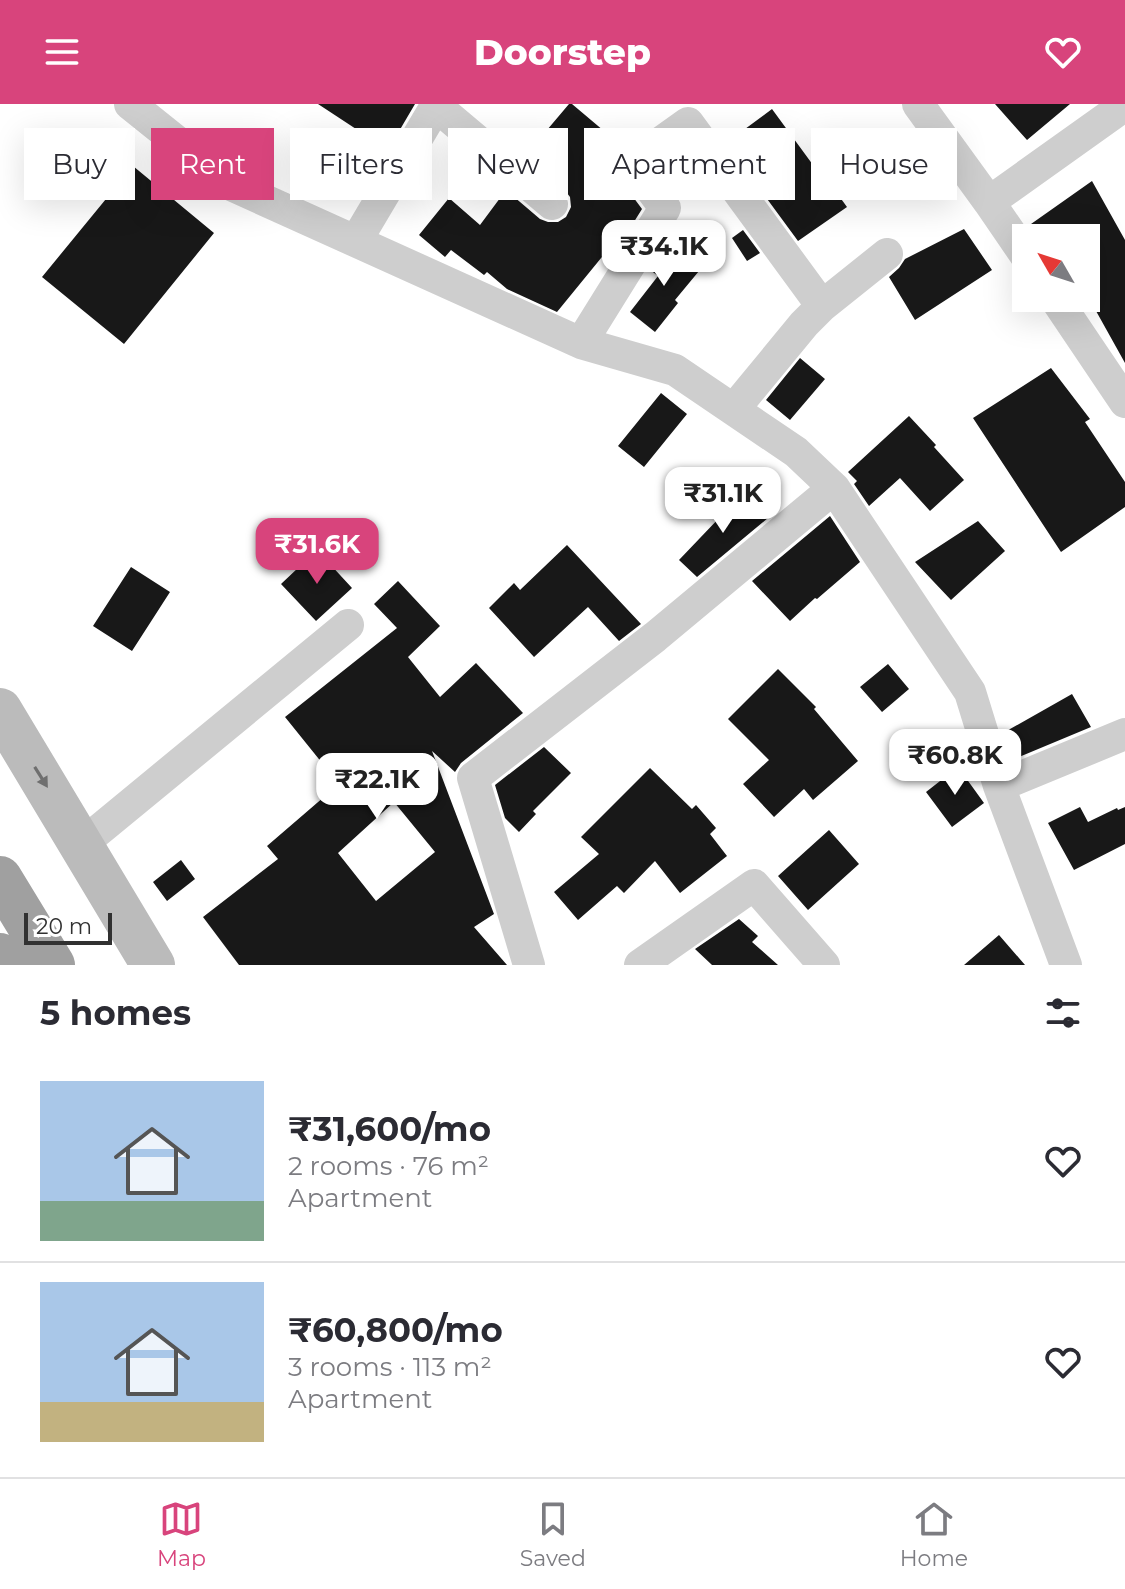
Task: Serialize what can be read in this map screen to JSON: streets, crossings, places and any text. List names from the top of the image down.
{
  "scale_bar": "20 m",
  "north": "top left",
  "page": {
    "header": "Doorstep",
    "chip": [
      "Buy",
      "Rent",
      "Filters",
      "New",
      "Apartment",
      "House"
    ],
    "price": [
      "₹34.1K",
      "₹31.1K",
      "₹31.6K",
      "₹60.8K",
      "₹22.1K"
    ],
    "scale": "20 m",
    "heading": "5 homes",
    "list": [
      {
        "name": "₹31,600/mo",
        "note": "2 rooms · 76 m² · Apartment"
      },
      {
        "name": "₹60,800/mo",
        "note": "3 rooms · 113 m² · Apartment"
      }
    ],
    "tabs": ["Map", "Saved", "Home"]
  }
}
